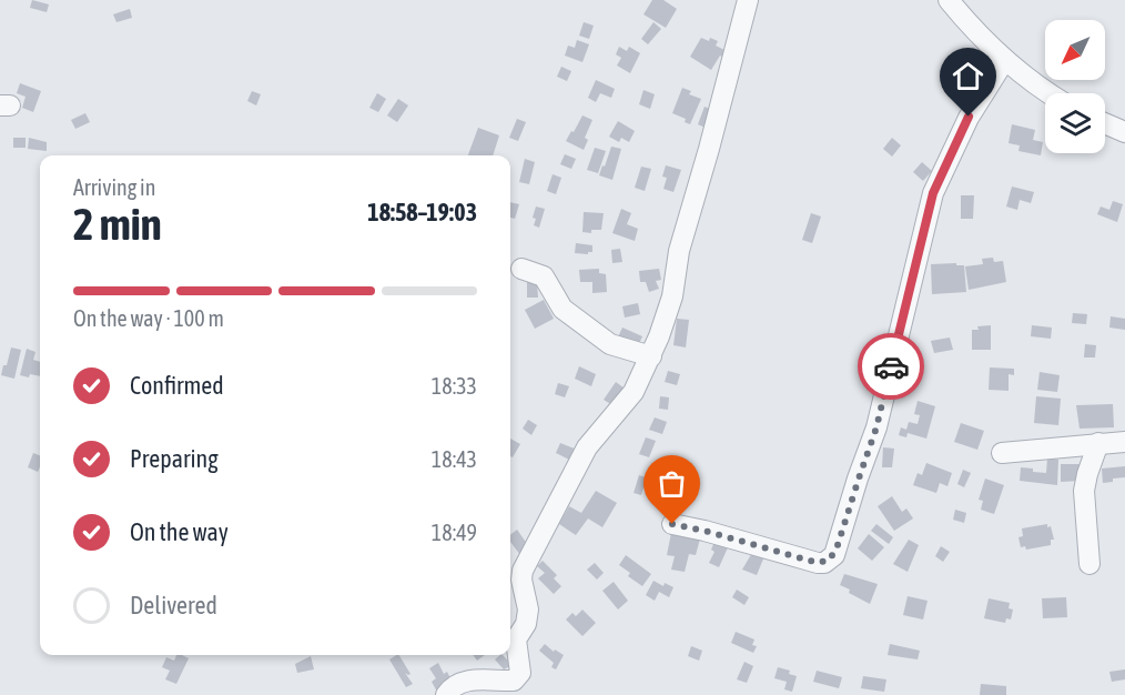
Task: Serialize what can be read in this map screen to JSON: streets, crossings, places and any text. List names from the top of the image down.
{
  "north": "bottom left",
  "page": {
    "heading": ["2 min", "Arriving in", "18:58–19:03"],
    "bar": "On the way · 100 m",
    "list": [
      ["Confirmed", "18:33"],
      ["Preparing", "18:43"],
      ["On the way", "18:49"],
      "Delivered"
    ]
  }
}
